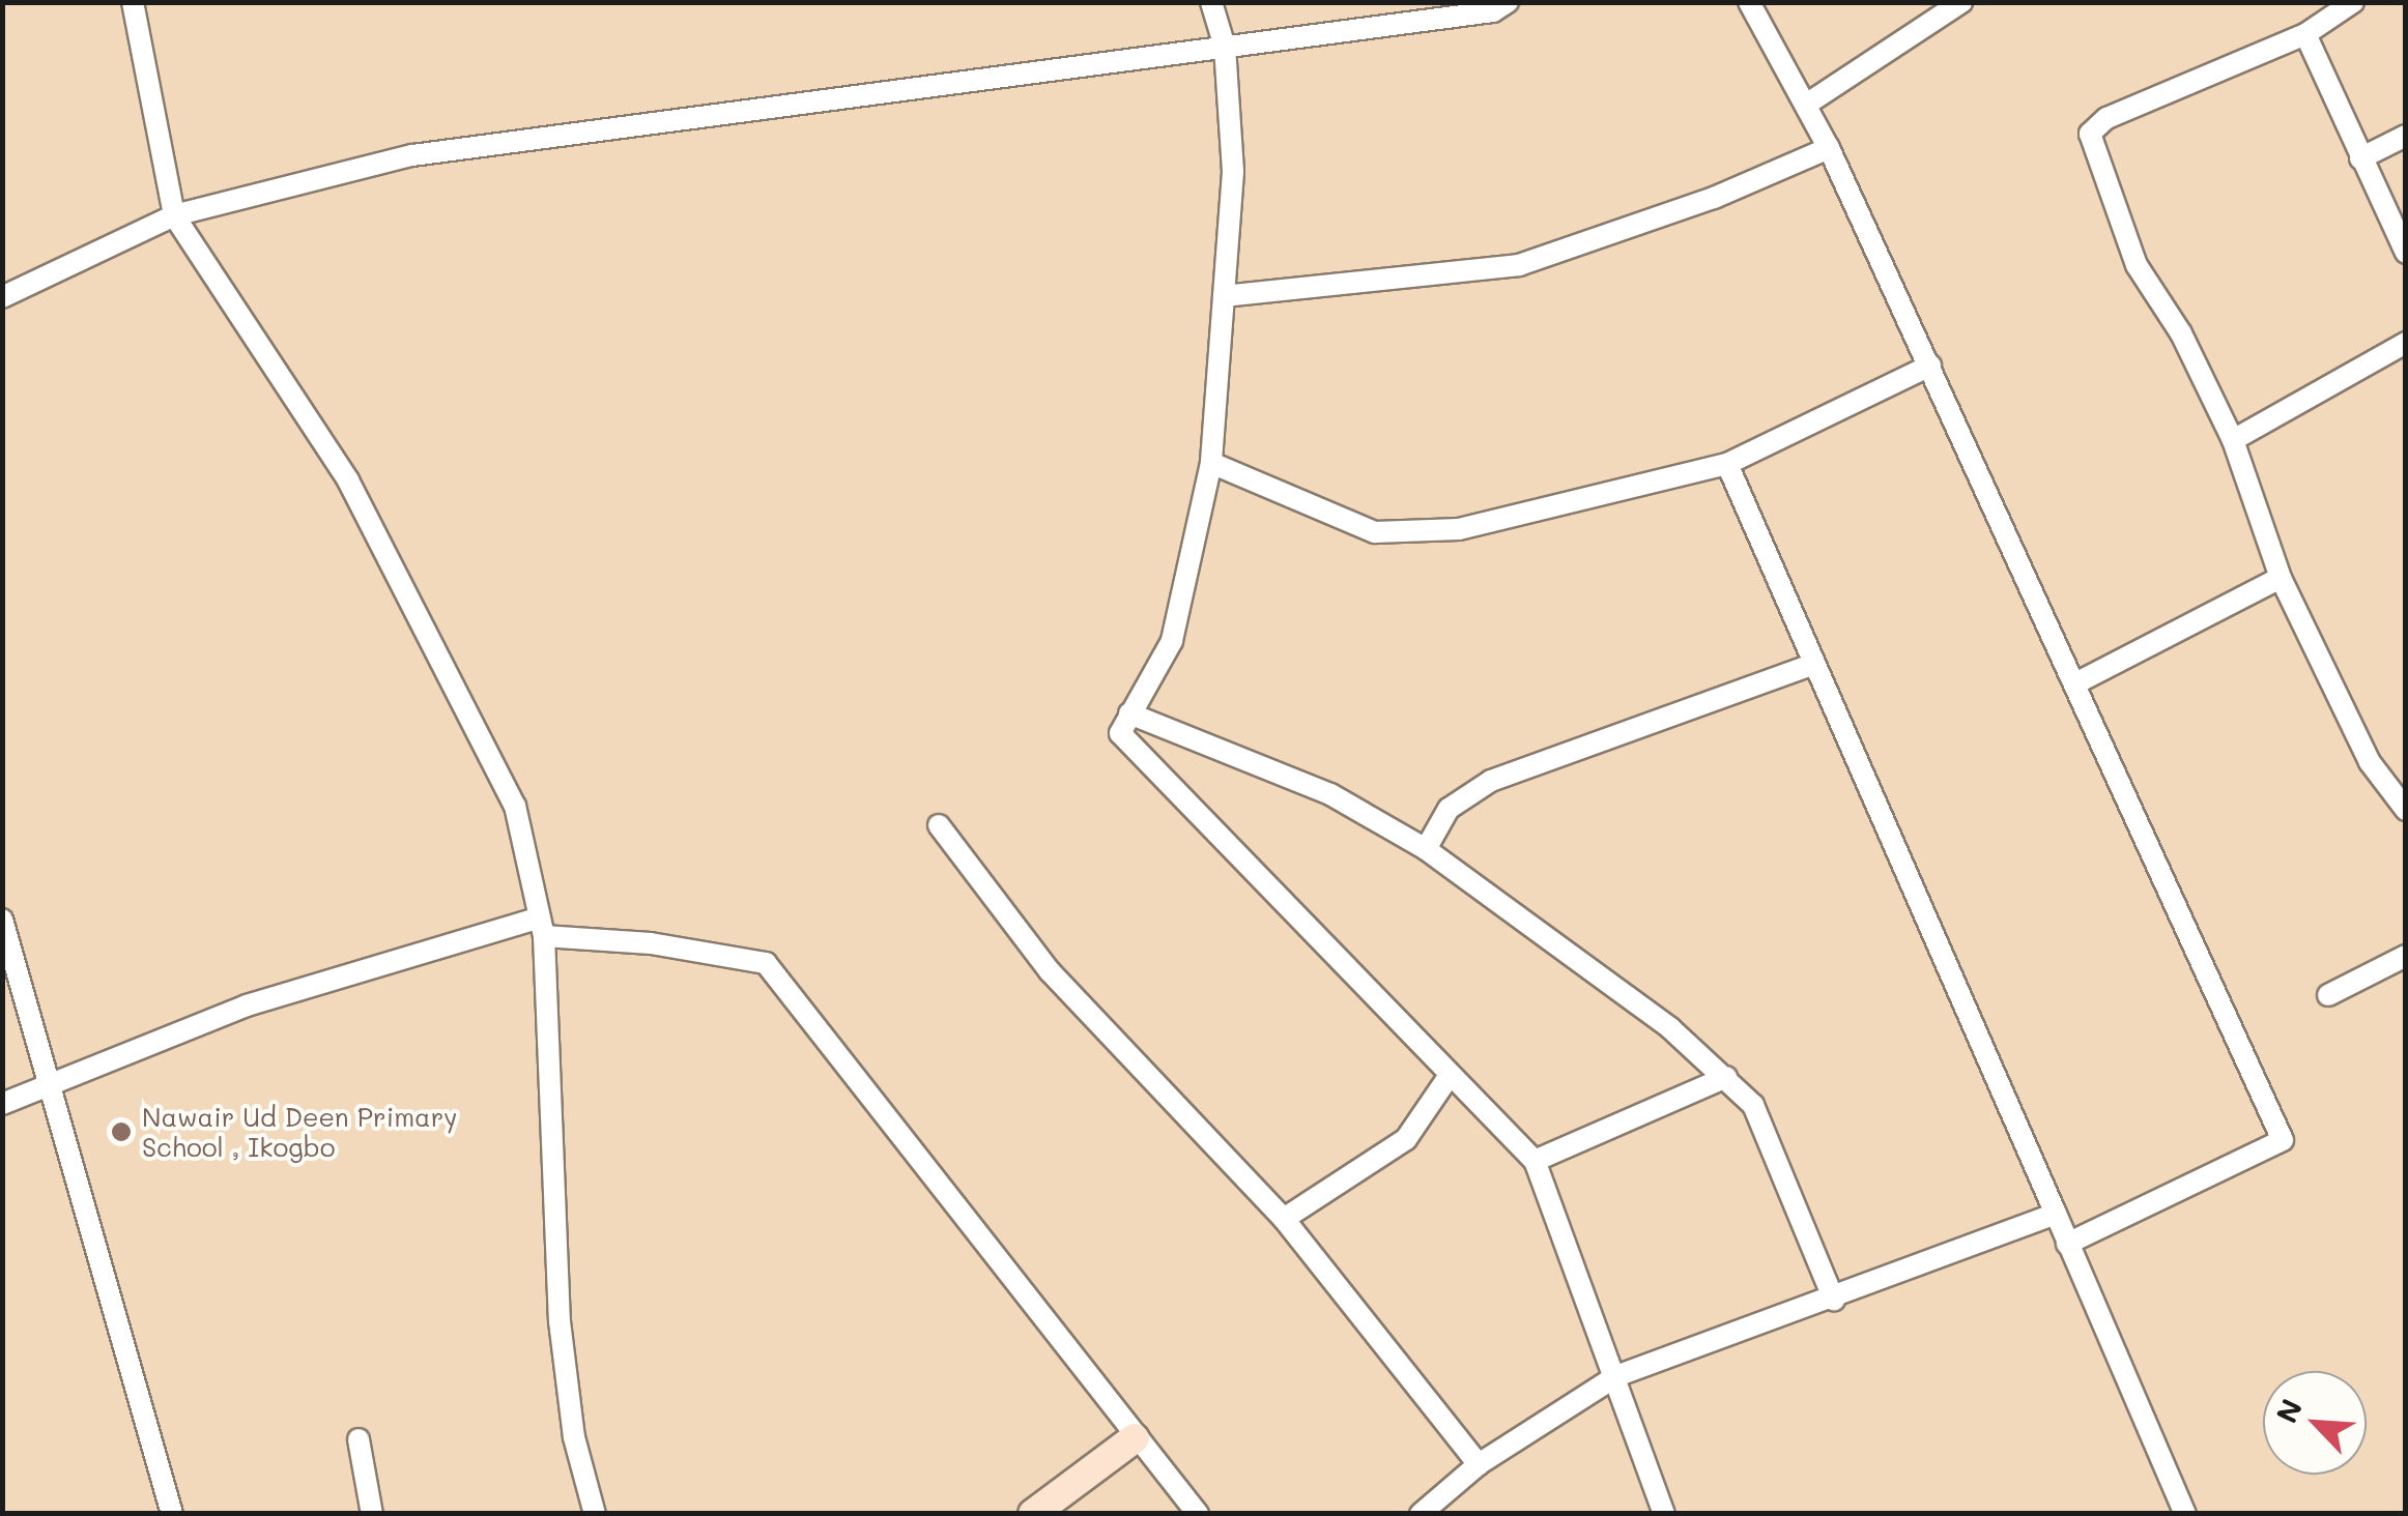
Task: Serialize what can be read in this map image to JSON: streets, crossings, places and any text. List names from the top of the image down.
{
  "places": ["Nawair Ud Deen Primary School , Ikogbo"],
  "north": "top left"
}
